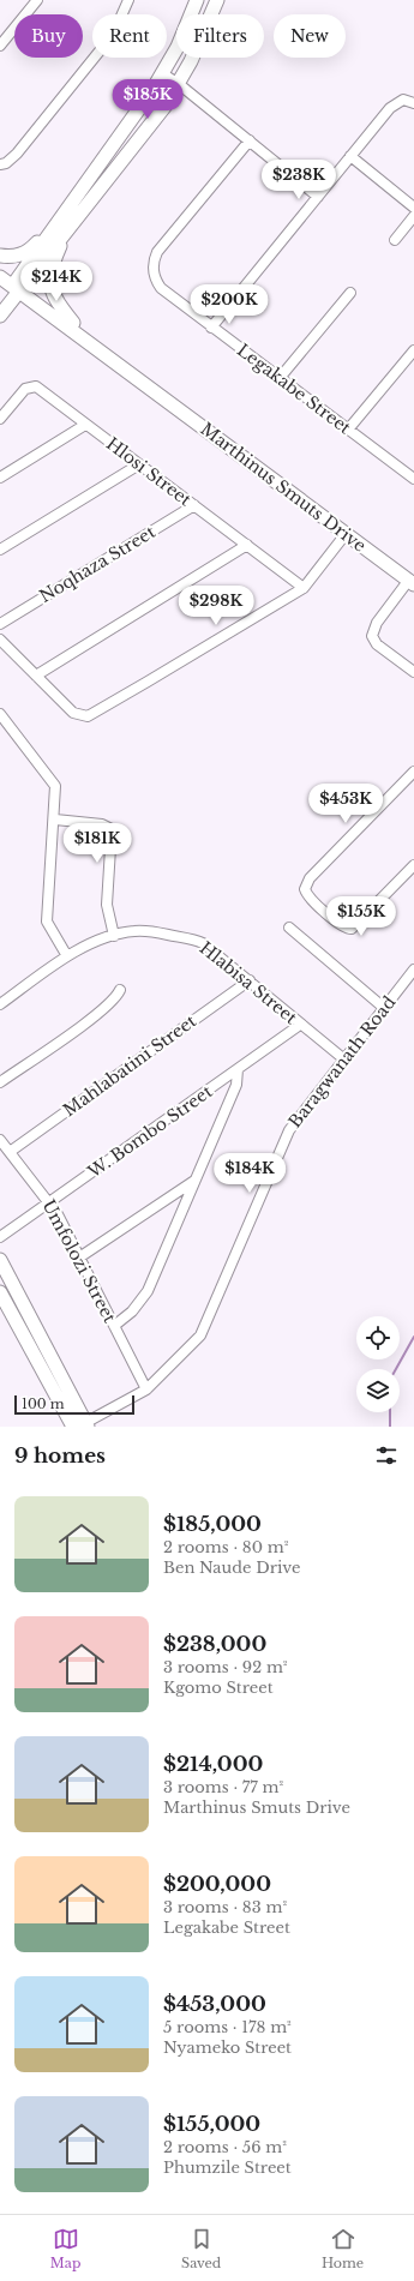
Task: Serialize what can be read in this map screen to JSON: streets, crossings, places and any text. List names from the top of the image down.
{
  "streets": {
    "main road": ["Marthinus Smuts Drive"],
    "street": [
      "Legakabe Street",
      "Hlosi Street",
      "Noqhaza Street",
      "Hlabisa Street",
      "Baragwanath Road",
      "Mahlabatini Street",
      "W. Bombo Street",
      "Umfolozi Street"
    ]
  },
  "crossings": [
    ["Hlosi Street", "Noqhaza Street"],
    ["Hlabisa Street", "Baragwanath Road"],
    ["Hlabisa Street", "Mahlabatini Street"],
    ["Hlabisa Street", "W. Bombo Street"],
    ["Baragwanath Road", "Umfolozi Street"],
    ["Mahlabatini Street", "Umfolozi Street"],
    ["W. Bombo Street", "Umfolozi Street"]
  ],
  "scale_bar": "100 m",
  "page": {
    "chip": [
      "Buy",
      "Rent",
      "Filters",
      "New"
    ],
    "price": [
      "$185K",
      "$238K",
      "$214K",
      "$200K",
      "$298K",
      "$453K",
      "$181K",
      "$155K",
      "$184K"
    ],
    "scale": "100 m",
    "heading": "9 homes",
    "list": [
      {
        "name": "$185,000",
        "note": "2 rooms · 80 m² · Ben Naude Drive"
      },
      {
        "name": "$238,000",
        "note": "3 rooms · 92 m² · Kgomo Street"
      },
      {
        "name": "$214,000",
        "note": "3 rooms · 77 m² · Marthinus Smuts Drive"
      },
      {
        "name": "$200,000",
        "note": "3 rooms · 83 m² · Legakabe Street"
      },
      {
        "name": "$453,000",
        "note": "5 rooms · 178 m² · Nyameko Street"
      },
      {
        "name": "$155,000",
        "note": "2 rooms · 56 m² · Phumzile Street"
      }
    ],
    "tabs": ["Map", "Saved", "Home"]
  }
}
